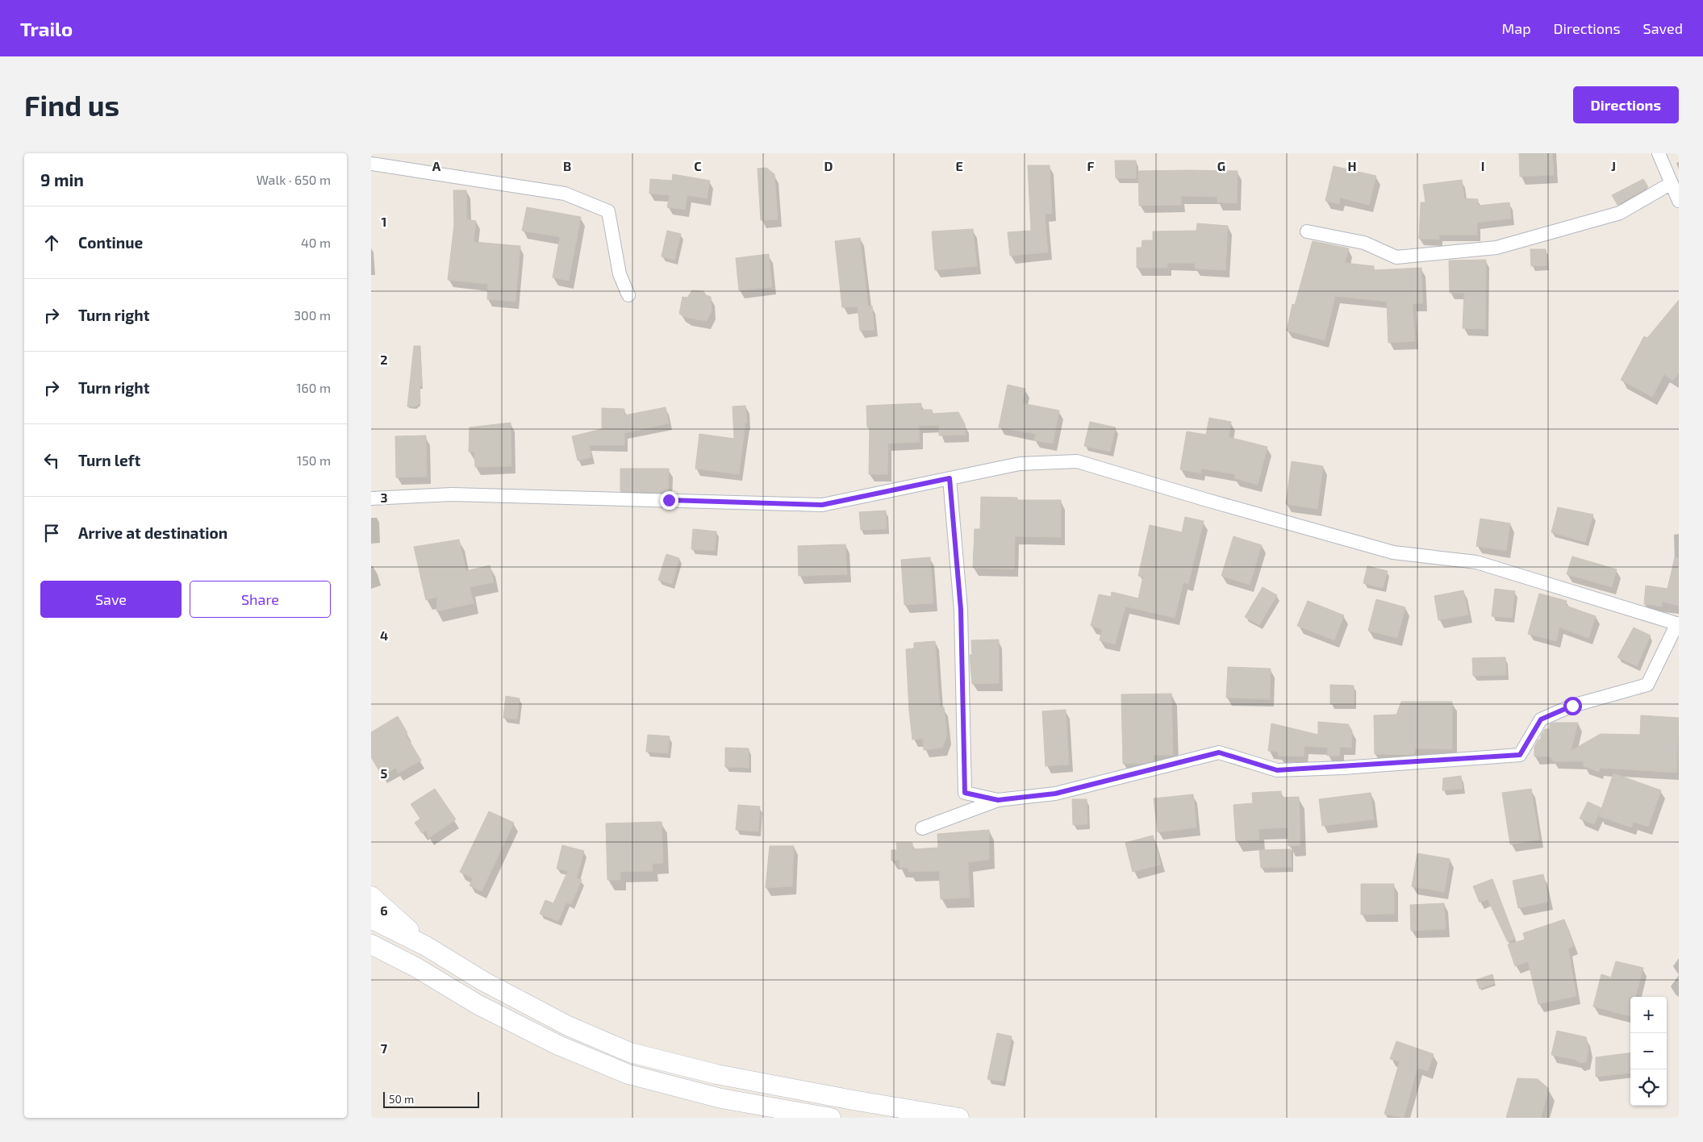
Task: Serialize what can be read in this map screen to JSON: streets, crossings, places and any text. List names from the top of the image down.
{
  "scale_bar": "50 m",
  "page": {
    "header": "Trailo",
    "nav": ["Map", "Directions", "Saved"],
    "buttons": [
      "Directions",
      ["Save", "Share"]
    ],
    "title": "Find us",
    "heading": ["9 min", "Walk · 650 m"],
    "list": [
      ["Continue", "40 m"],
      ["Turn right", "300 m"],
      ["Turn right", "160 m"],
      ["Turn left", "150 m"],
      "Arrive at destination"
    ],
    "map_buttons": ["+", "−"],
    "scale": "50 m"
  },
  "grid": {
    "columns": [
      "A",
      "B",
      "C",
      "D",
      "E",
      "F",
      "G",
      "H",
      "I",
      "J"
    ],
    "rows": [
      "1",
      "2",
      "3",
      "4",
      "5",
      "6",
      "7"
    ]
  }
}
